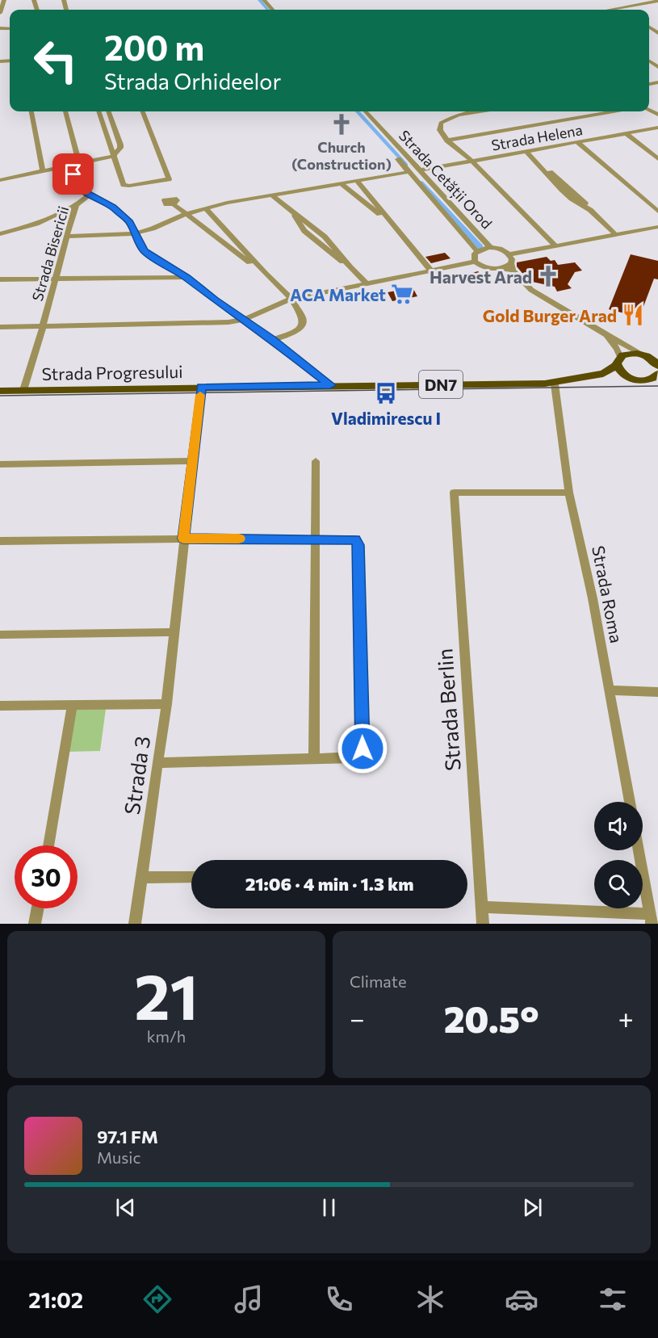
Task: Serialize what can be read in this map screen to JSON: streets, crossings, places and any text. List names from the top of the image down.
{
  "streets": {
    "main road": ["Strada Progresului", "DN7"],
    "street": [
      "Strada Helena",
      "Strada Cetății Orod",
      "Strada Bisericii",
      "Strada Roma",
      "Strada Berlin",
      "Strada 3"
    ]
  },
  "crossings": [
    ["Strada Helena", "Strada Cetății Orod"],
    ["Strada Bisericii", "Strada Progresului"],
    ["Strada Progresului", "DN7"],
    ["Strada Progresului", "Strada Roma"],
    ["Strada Progresului", "Strada 3"],
    ["Strada Roma", "Strada Berlin"]
  ],
  "places": {
    "church": ["Church (Construction)", "Harvest Arad"],
    "supermarket": ["ACA Market"],
    "restaurant": ["Gold Burger Arad"],
    "bus stop": ["Vladimirescu I"]
  },
  "page": {
    "turn": ["200 m", "Strada Orhideelor"],
    "limit": "30",
    "trip": "21:06 · 4 min · 1.3 km",
    "tile": [
      ["21", "km/h"],
      "Climate"
    ],
    "heat": ["−", "20.5°", "+"],
    "song": ["97.1 FM", "Music"],
    "tabs": "21:02"
  }
}
